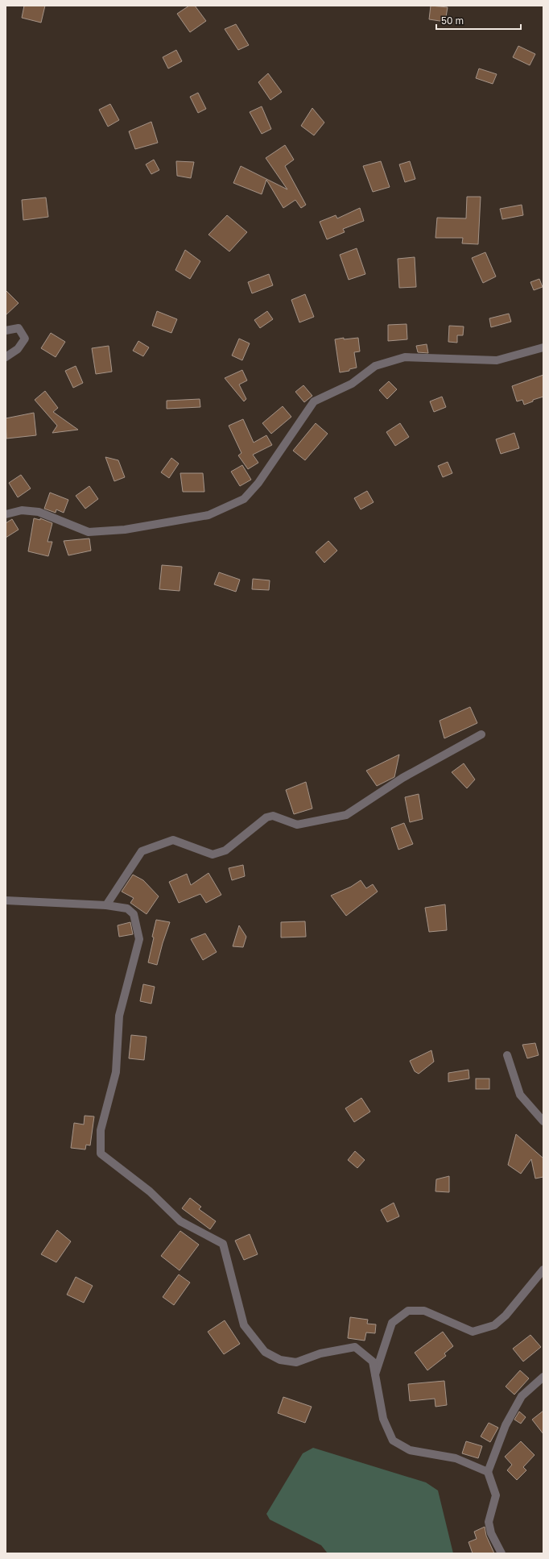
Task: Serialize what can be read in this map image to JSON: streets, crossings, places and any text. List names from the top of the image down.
{
  "scale_bar": "50 m"
}
